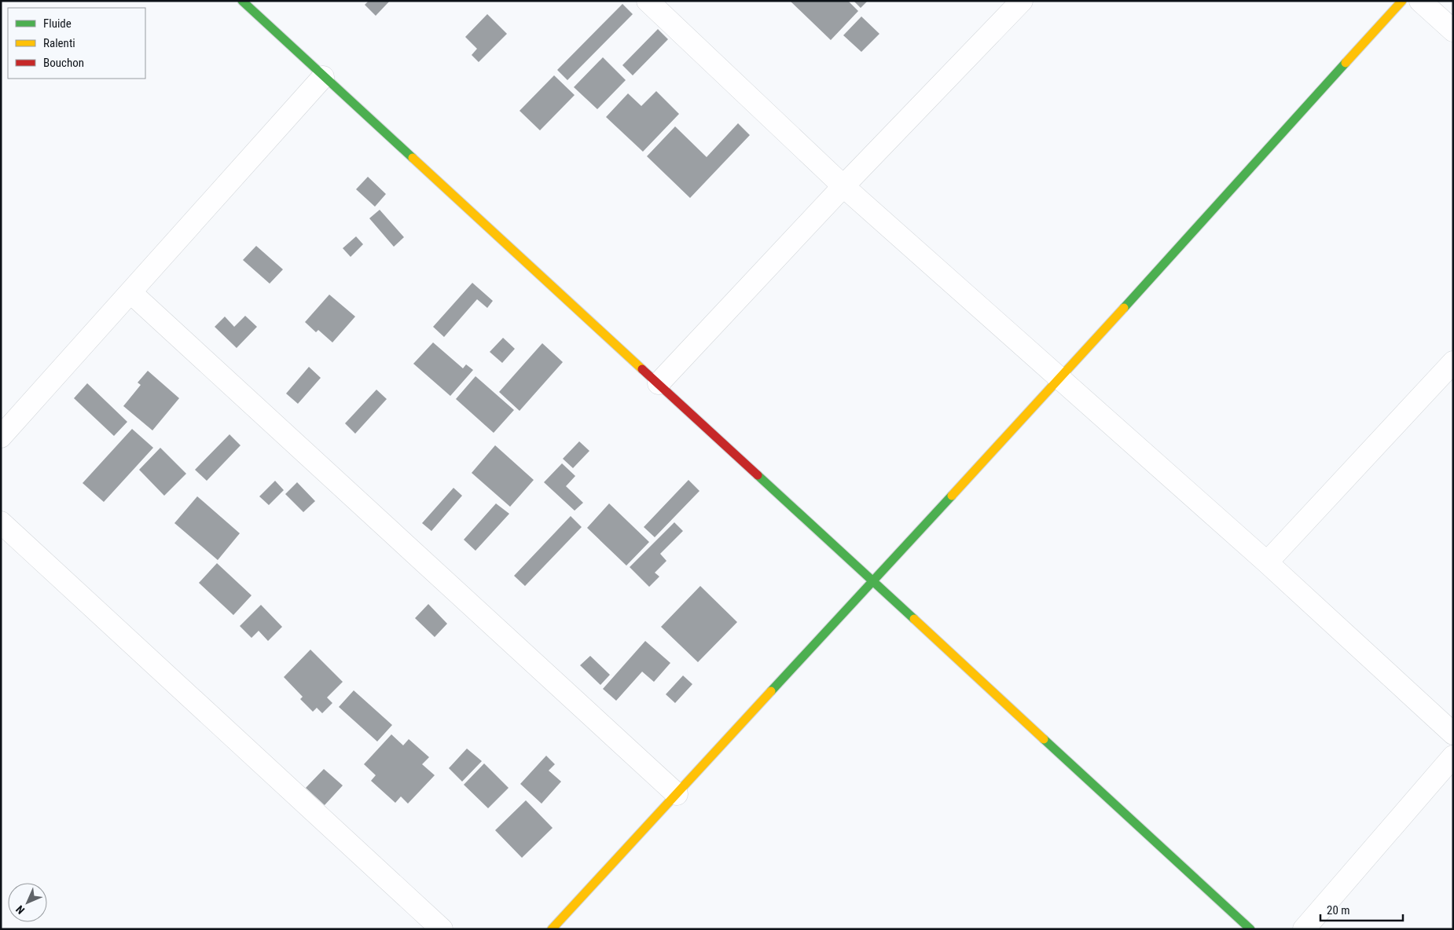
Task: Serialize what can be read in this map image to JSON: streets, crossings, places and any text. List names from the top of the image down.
{
  "legend": ["Fluide", "Ralenti", "Bouchon"],
  "scale_bar": "20 m",
  "north": "bottom left"
}
